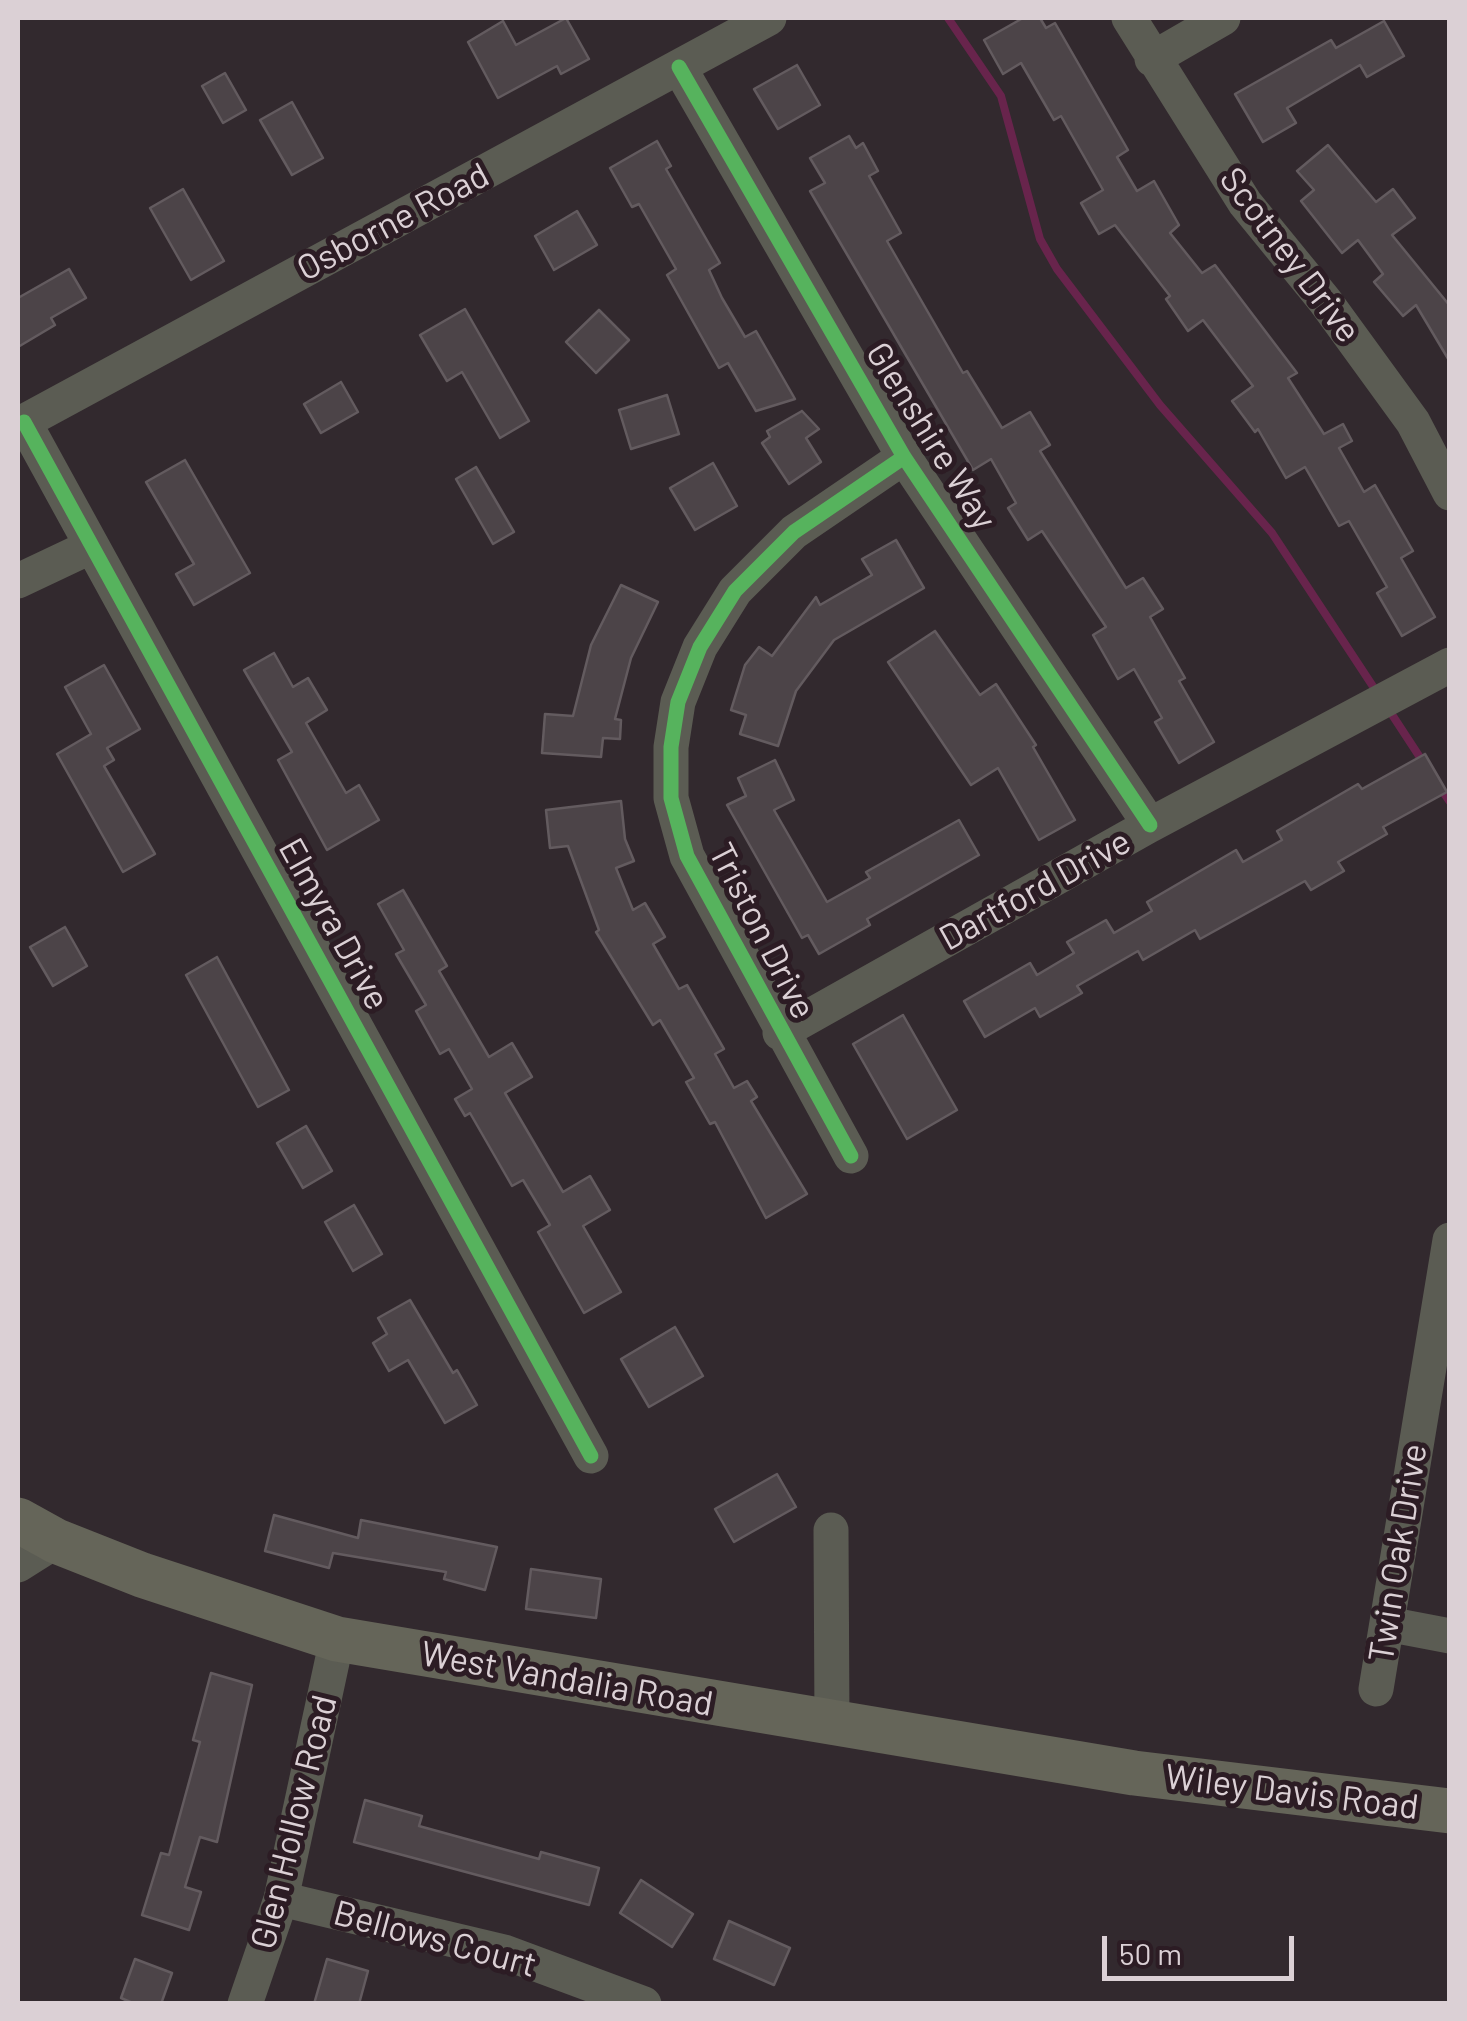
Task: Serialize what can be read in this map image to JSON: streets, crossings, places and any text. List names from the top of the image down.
{
  "streets": {
    "main road": ["West Vandalia Road", "Wiley Davis Road"],
    "street": [
      "Osborne Road",
      "Scotney Drive",
      "Glenshire Way",
      "Dartford Drive",
      "Elmyra Drive",
      "Triston Drive",
      "Twin Oak Drive",
      "Glen Hollow Road",
      "Bellows Court"
    ]
  },
  "crossings": [
    ["Osborne Road", "Glenshire Way"],
    ["Osborne Road", "Elmyra Drive"],
    ["Glenshire Way", "Dartford Drive"],
    ["Glenshire Way", "Triston Drive"],
    ["Dartford Drive", "Triston Drive"],
    ["West Vandalia Road", "Wiley Davis Road"],
    ["West Vandalia Road", "Glen Hollow Road"],
    ["Glen Hollow Road", "Bellows Court"]
  ],
  "scale_bar": "50 m"
}
